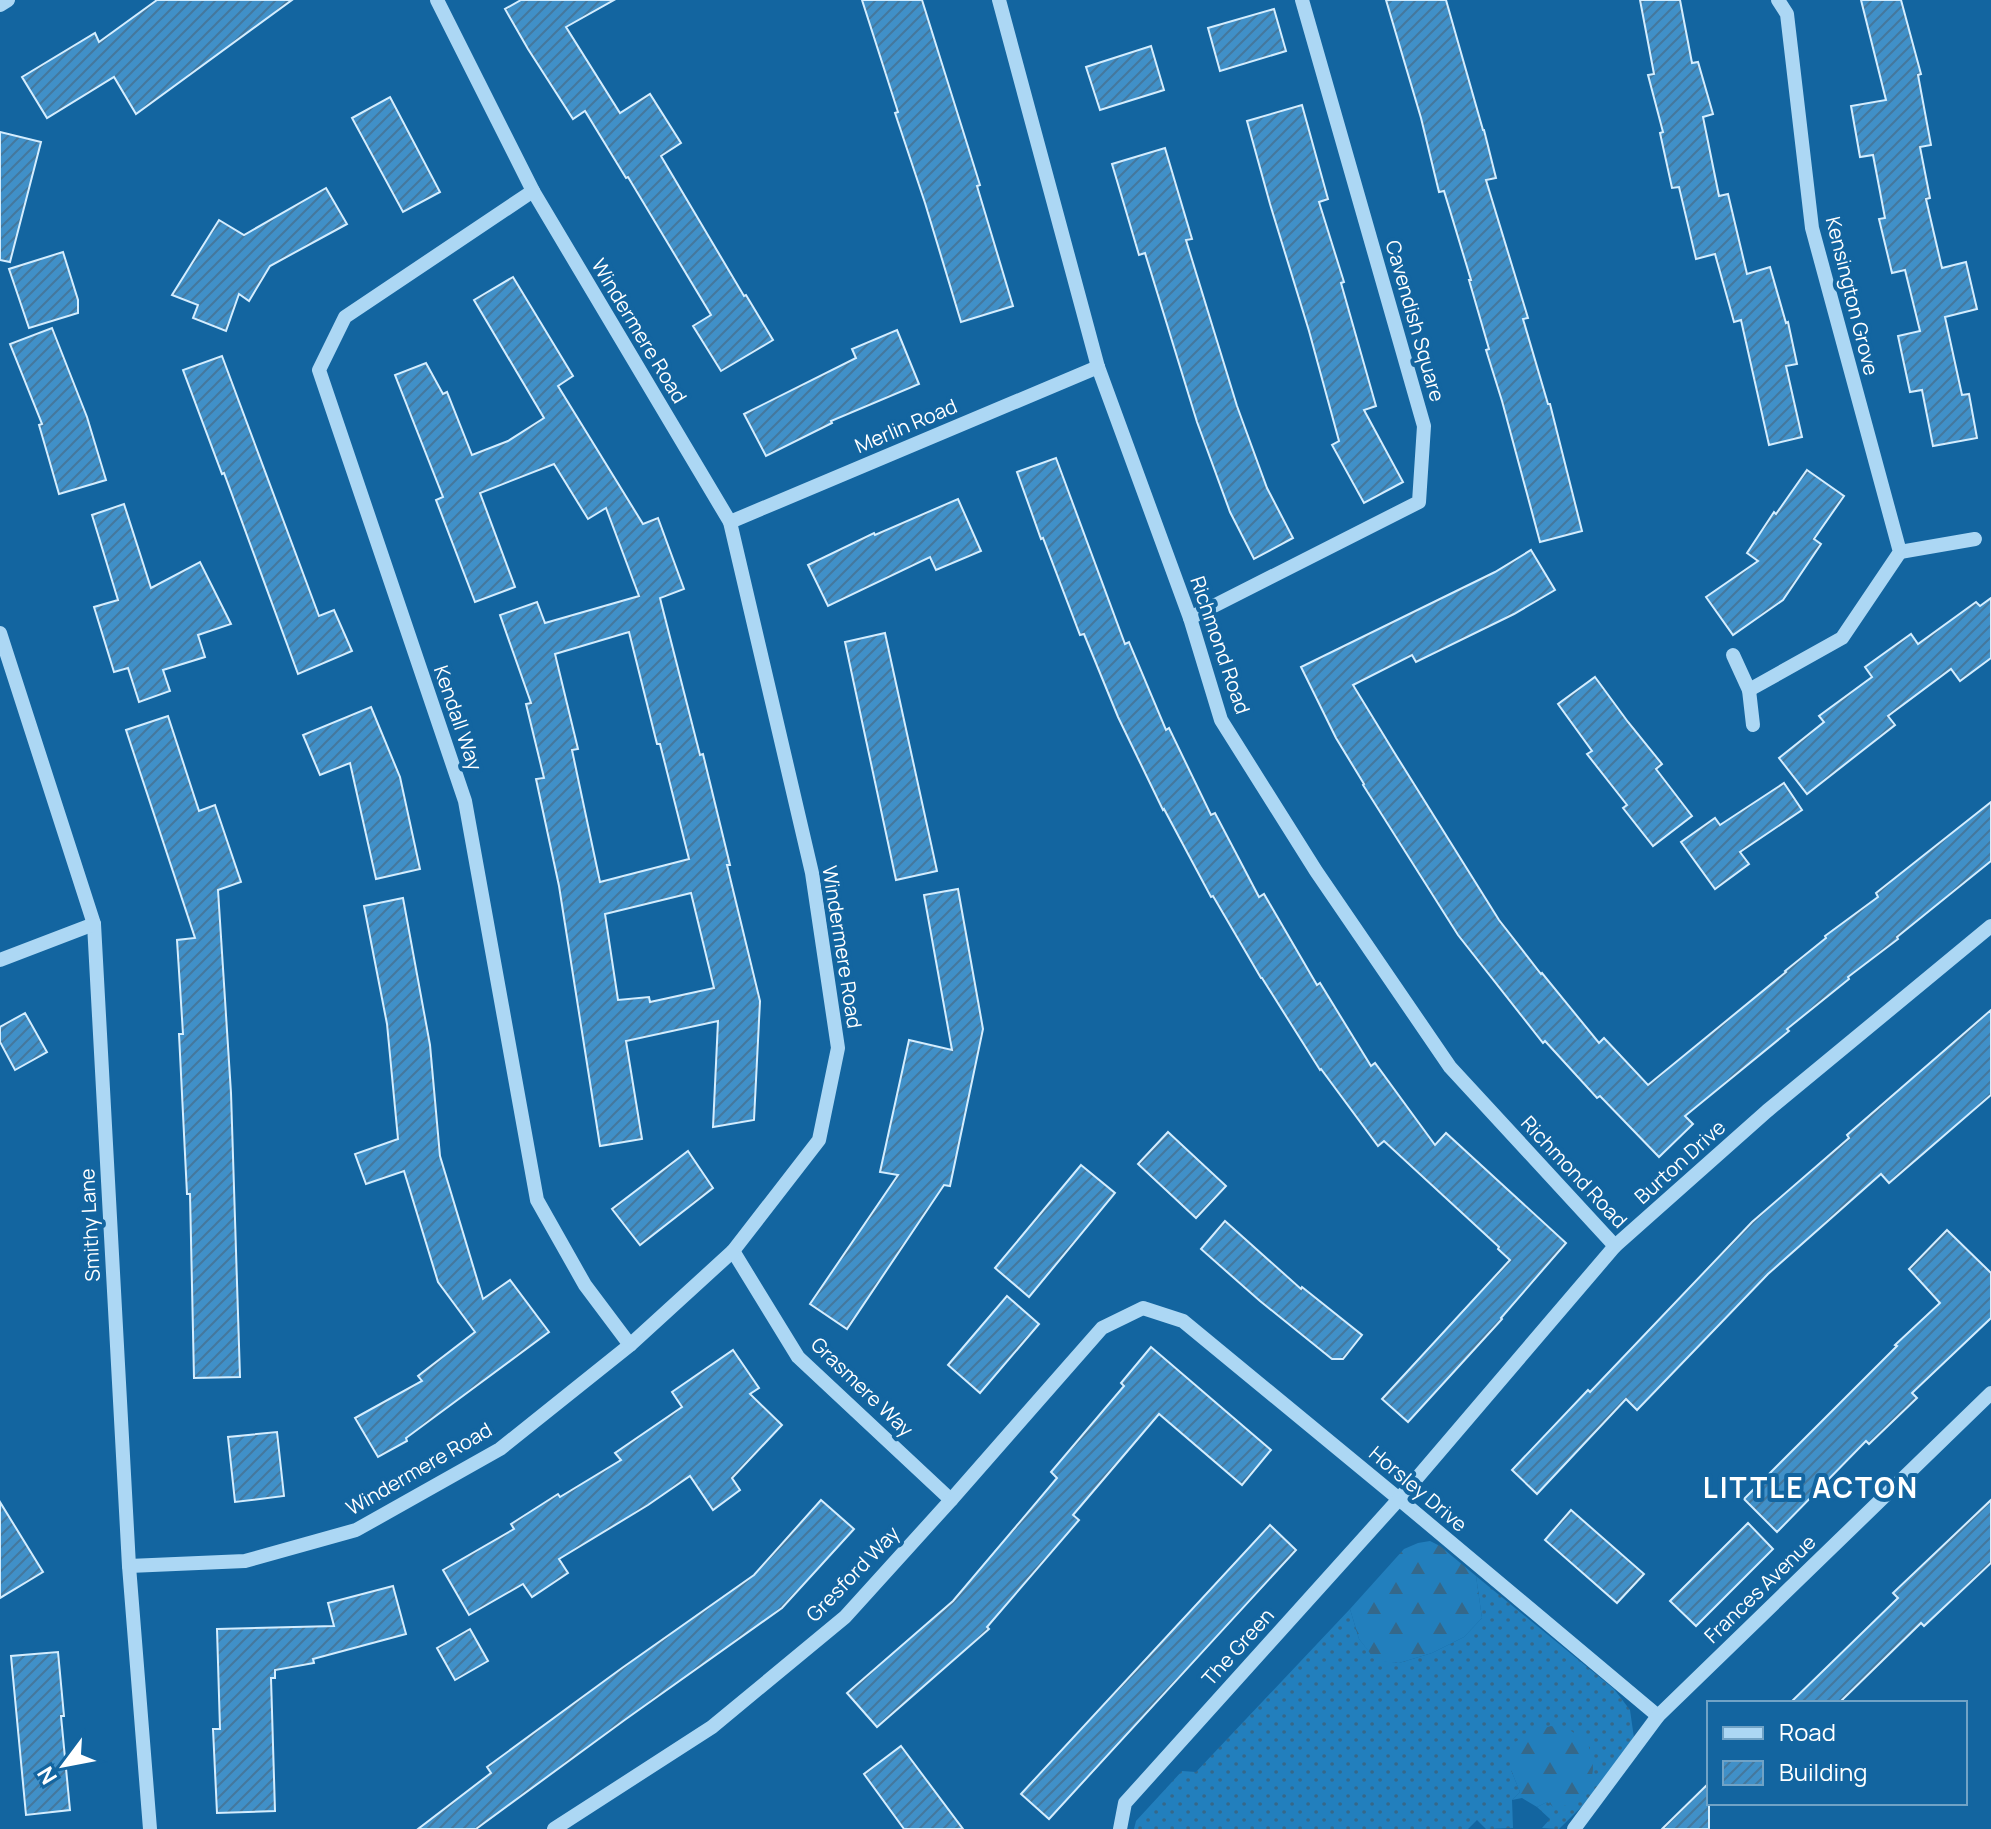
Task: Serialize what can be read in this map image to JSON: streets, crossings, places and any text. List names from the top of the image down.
{
  "streets": {
    "street": [
      "Kensington Grove",
      "Cavendish Square",
      "Windermere Road",
      "Merlin Road",
      "Richmond Road",
      "Kendall Way",
      "Burton Drive",
      "Smithy Lane",
      "Grasmere Way",
      "Horsley Drive",
      "Gresford Way",
      "Frances Avenue",
      "The Green"
    ]
  },
  "crossings": [
    ["Cavendish Square", "Richmond Road"],
    ["Windermere Road", "Merlin Road"],
    ["Windermere Road", "Kendall Way"],
    ["Windermere Road", "Smithy Lane"],
    ["Windermere Road", "Grasmere Way"],
    ["Merlin Road", "Richmond Road"],
    ["Richmond Road", "Burton Drive"],
    ["Burton Drive", "Horsley Drive"],
    ["Burton Drive", "The Green"],
    ["Grasmere Way", "Gresford Way"],
    ["Horsley Drive", "Gresford Way"],
    ["Horsley Drive", "Frances Avenue"],
    ["Horsley Drive", "The Green"]
  ],
  "districts": ["LITTLE ACTON"],
  "legend": ["Road", "Building"],
  "north": "bottom left"
}
